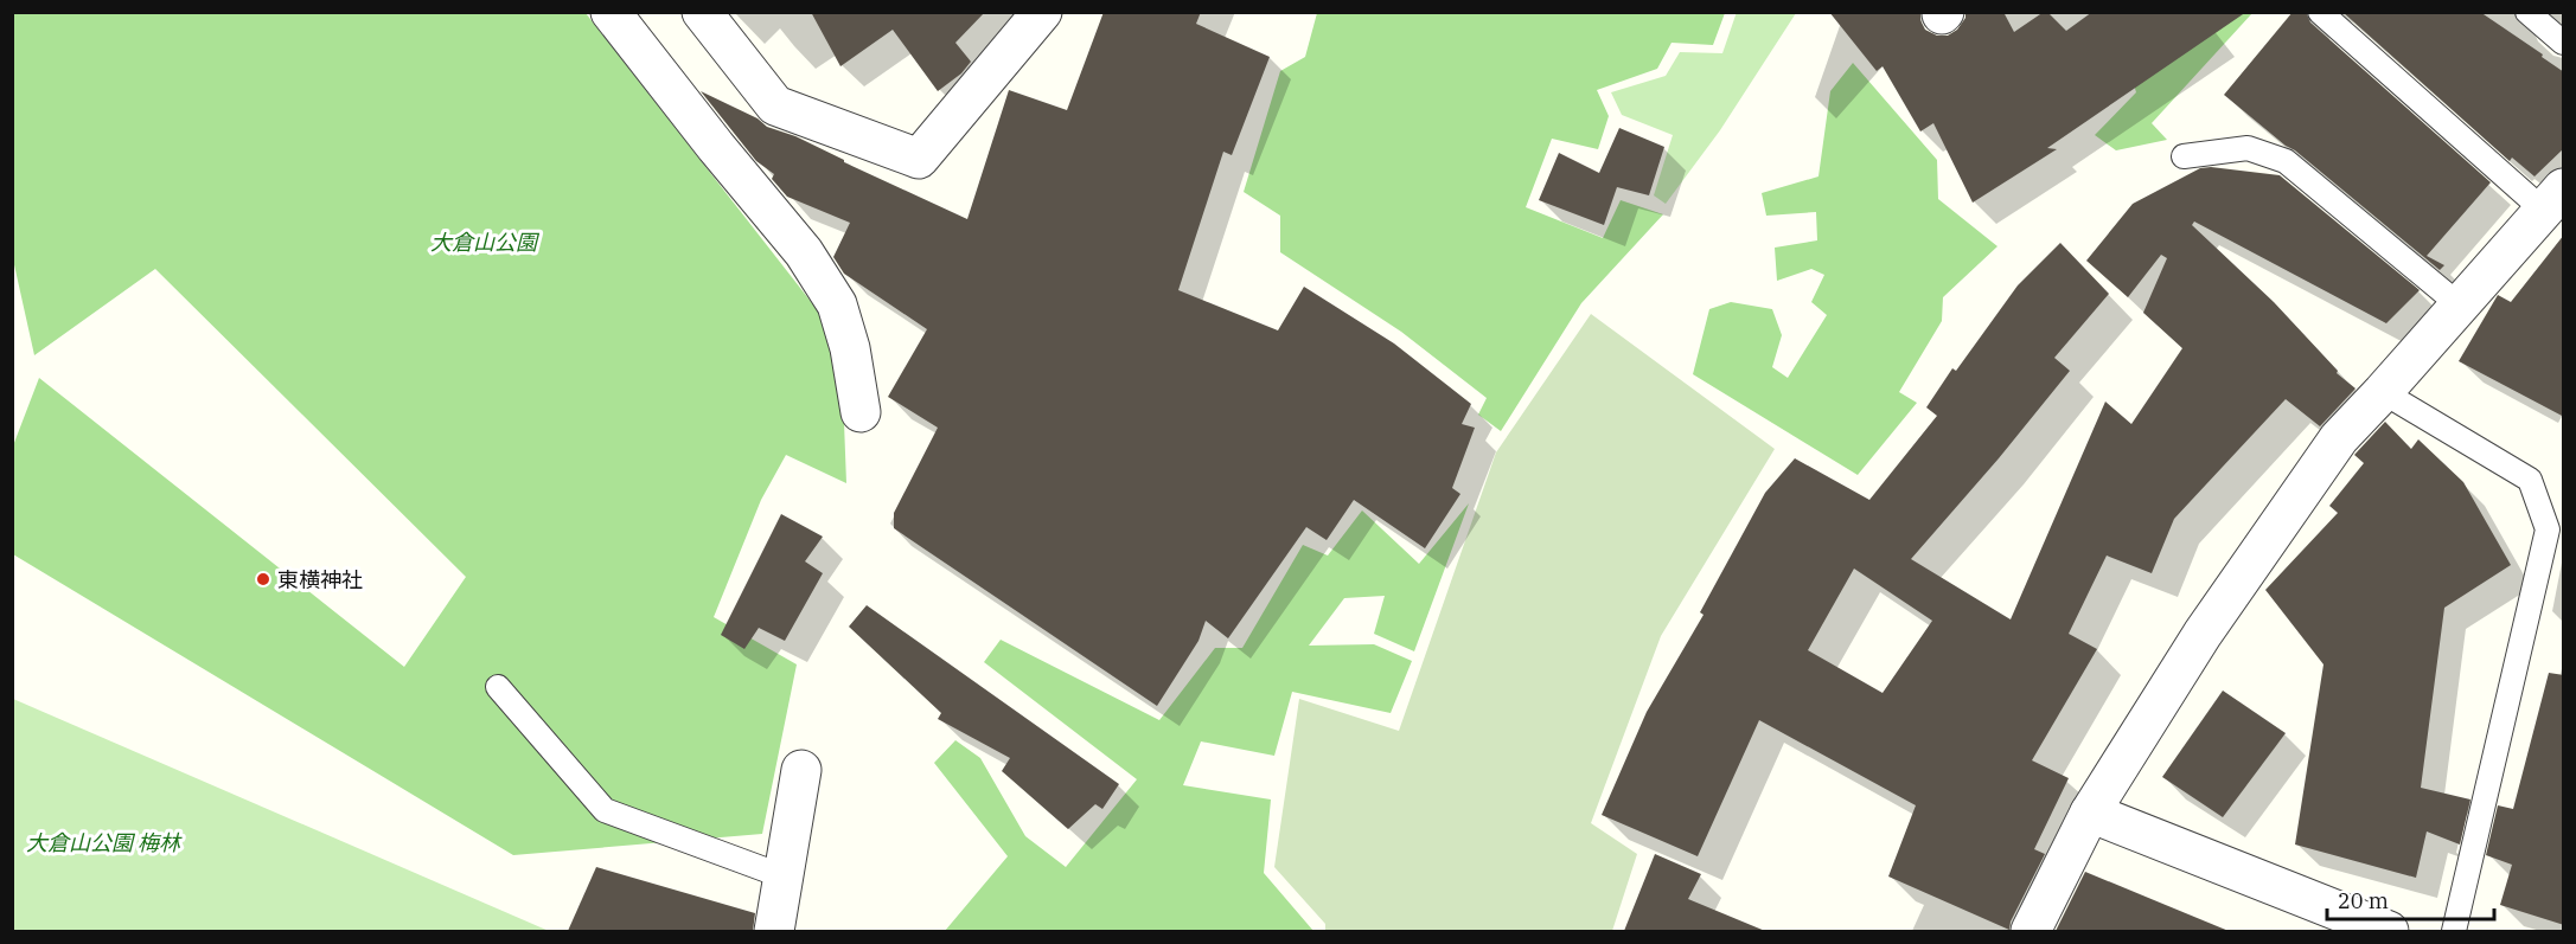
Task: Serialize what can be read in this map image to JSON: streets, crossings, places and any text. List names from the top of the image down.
{
  "parks": ["大倉山公園", "大倉山公園 梅林"],
  "places": ["東横神社"],
  "scale_bar": "20 m"
}
